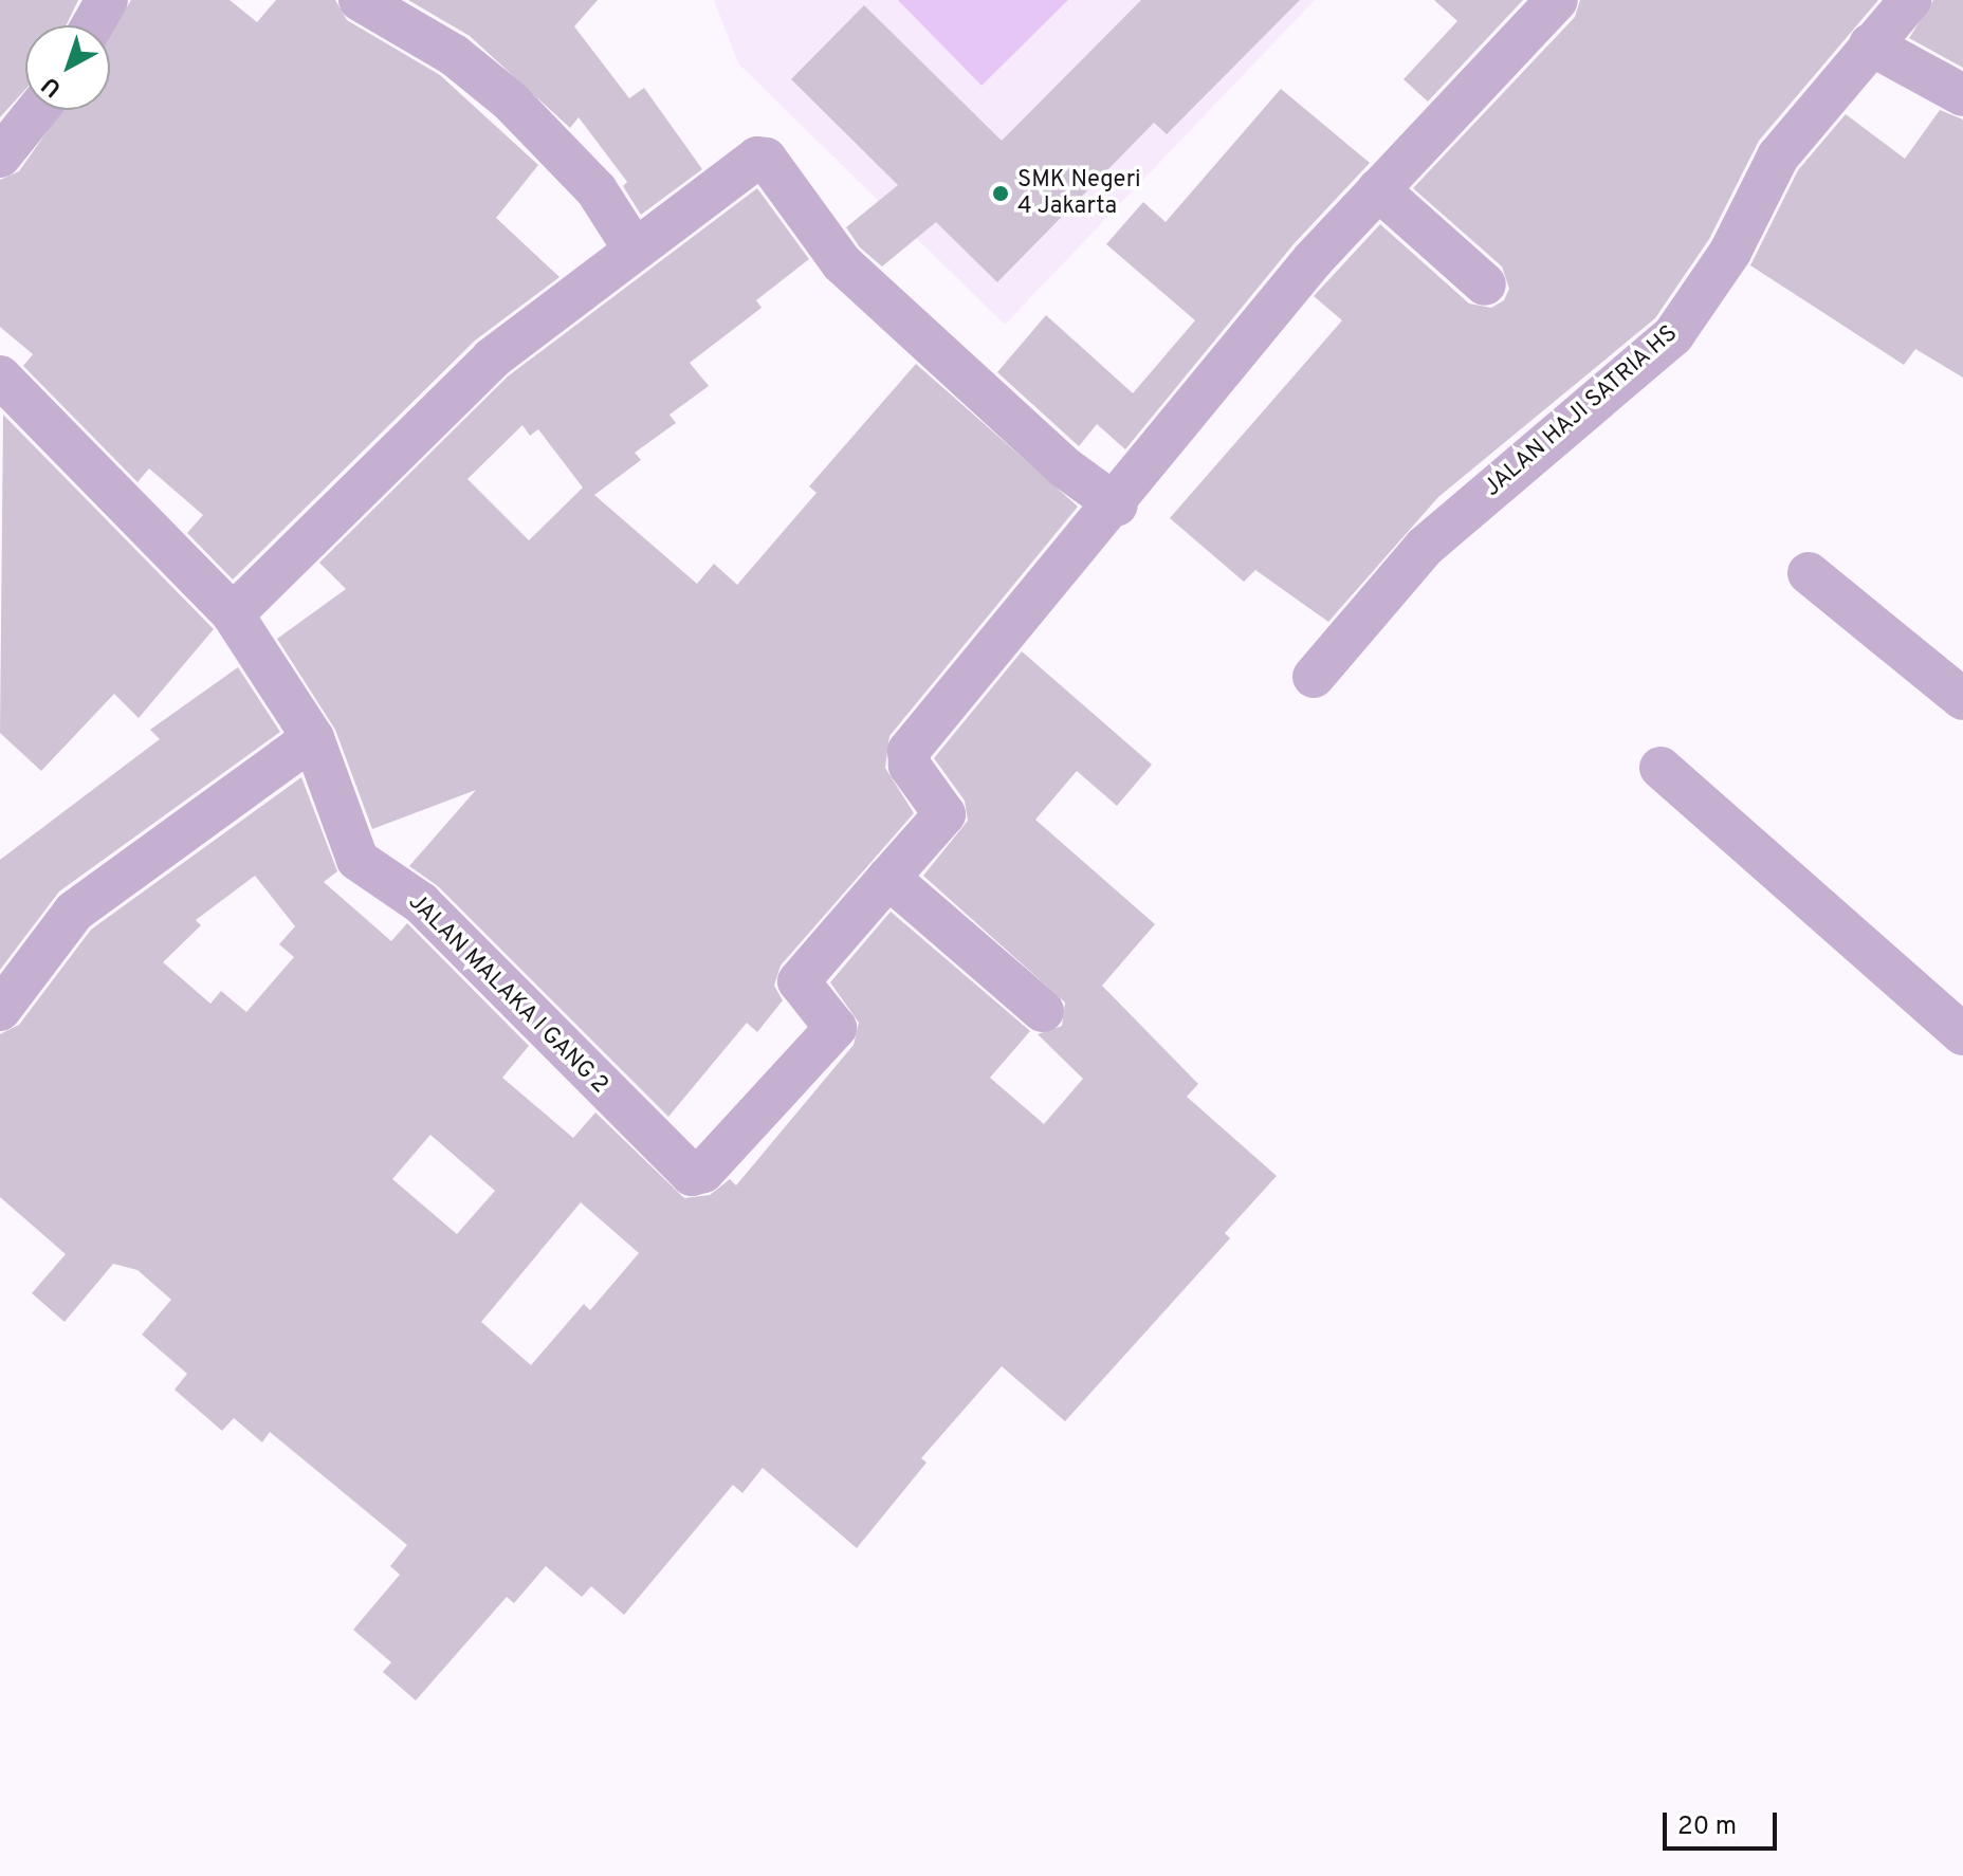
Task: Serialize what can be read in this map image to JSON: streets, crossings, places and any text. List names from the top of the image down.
{
  "streets": {
    "street": ["JALAN HAJI SATRIA HS", "JALAN MALAKA I GANG 2"]
  },
  "places": ["SMK Negeri 4 Jakarta"],
  "scale_bar": "20 m",
  "north": "bottom left"
}
